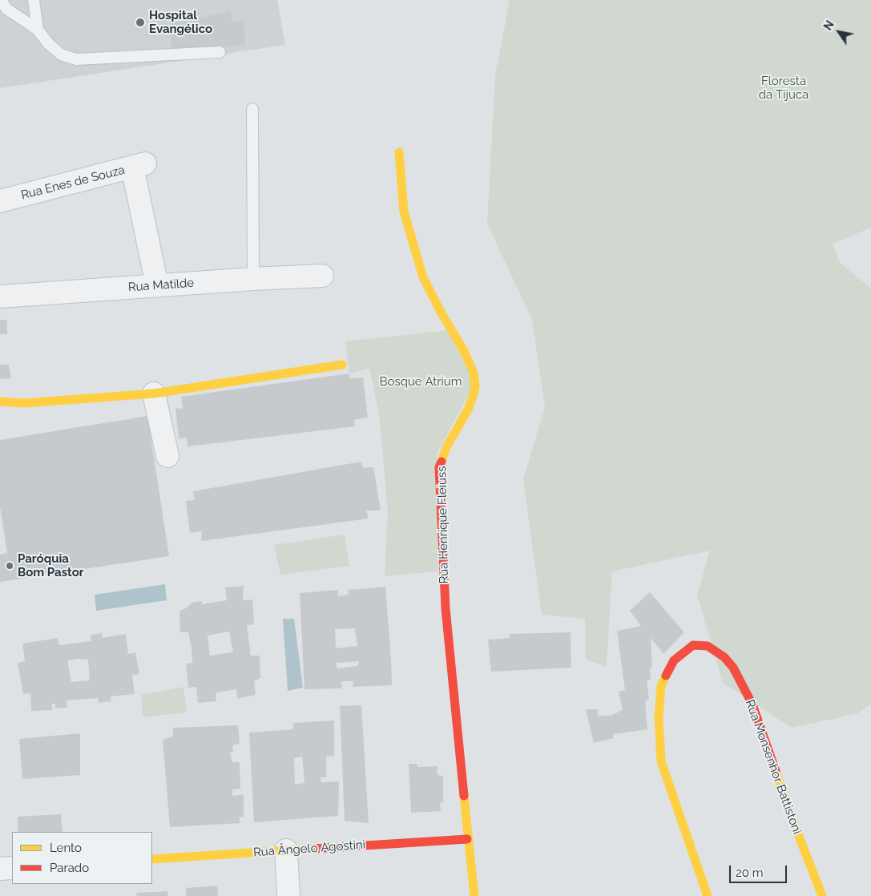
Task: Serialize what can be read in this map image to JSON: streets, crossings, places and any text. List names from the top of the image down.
{
  "streets": {
    "street": [
      "Rua Enes de Souza",
      "Rua Matilde",
      "Rua Henrique Fleiuss",
      "Rua Monsenhor Battistoni",
      "Rua Ângelo Agostini"
    ]
  },
  "crossings": [
    ["Rua Enes de Souza", "Rua Matilde"],
    ["Rua Henrique Fleiuss", "Rua Ângelo Agostini"]
  ],
  "parks": ["Floresta da Tijuca", "Bosque Atrium"],
  "places": ["Hospital Evangélico", "Paróquia Bom Pastor"],
  "legend": ["Lento", "Parado"],
  "scale_bar": "20 m",
  "north": "top left"
}
